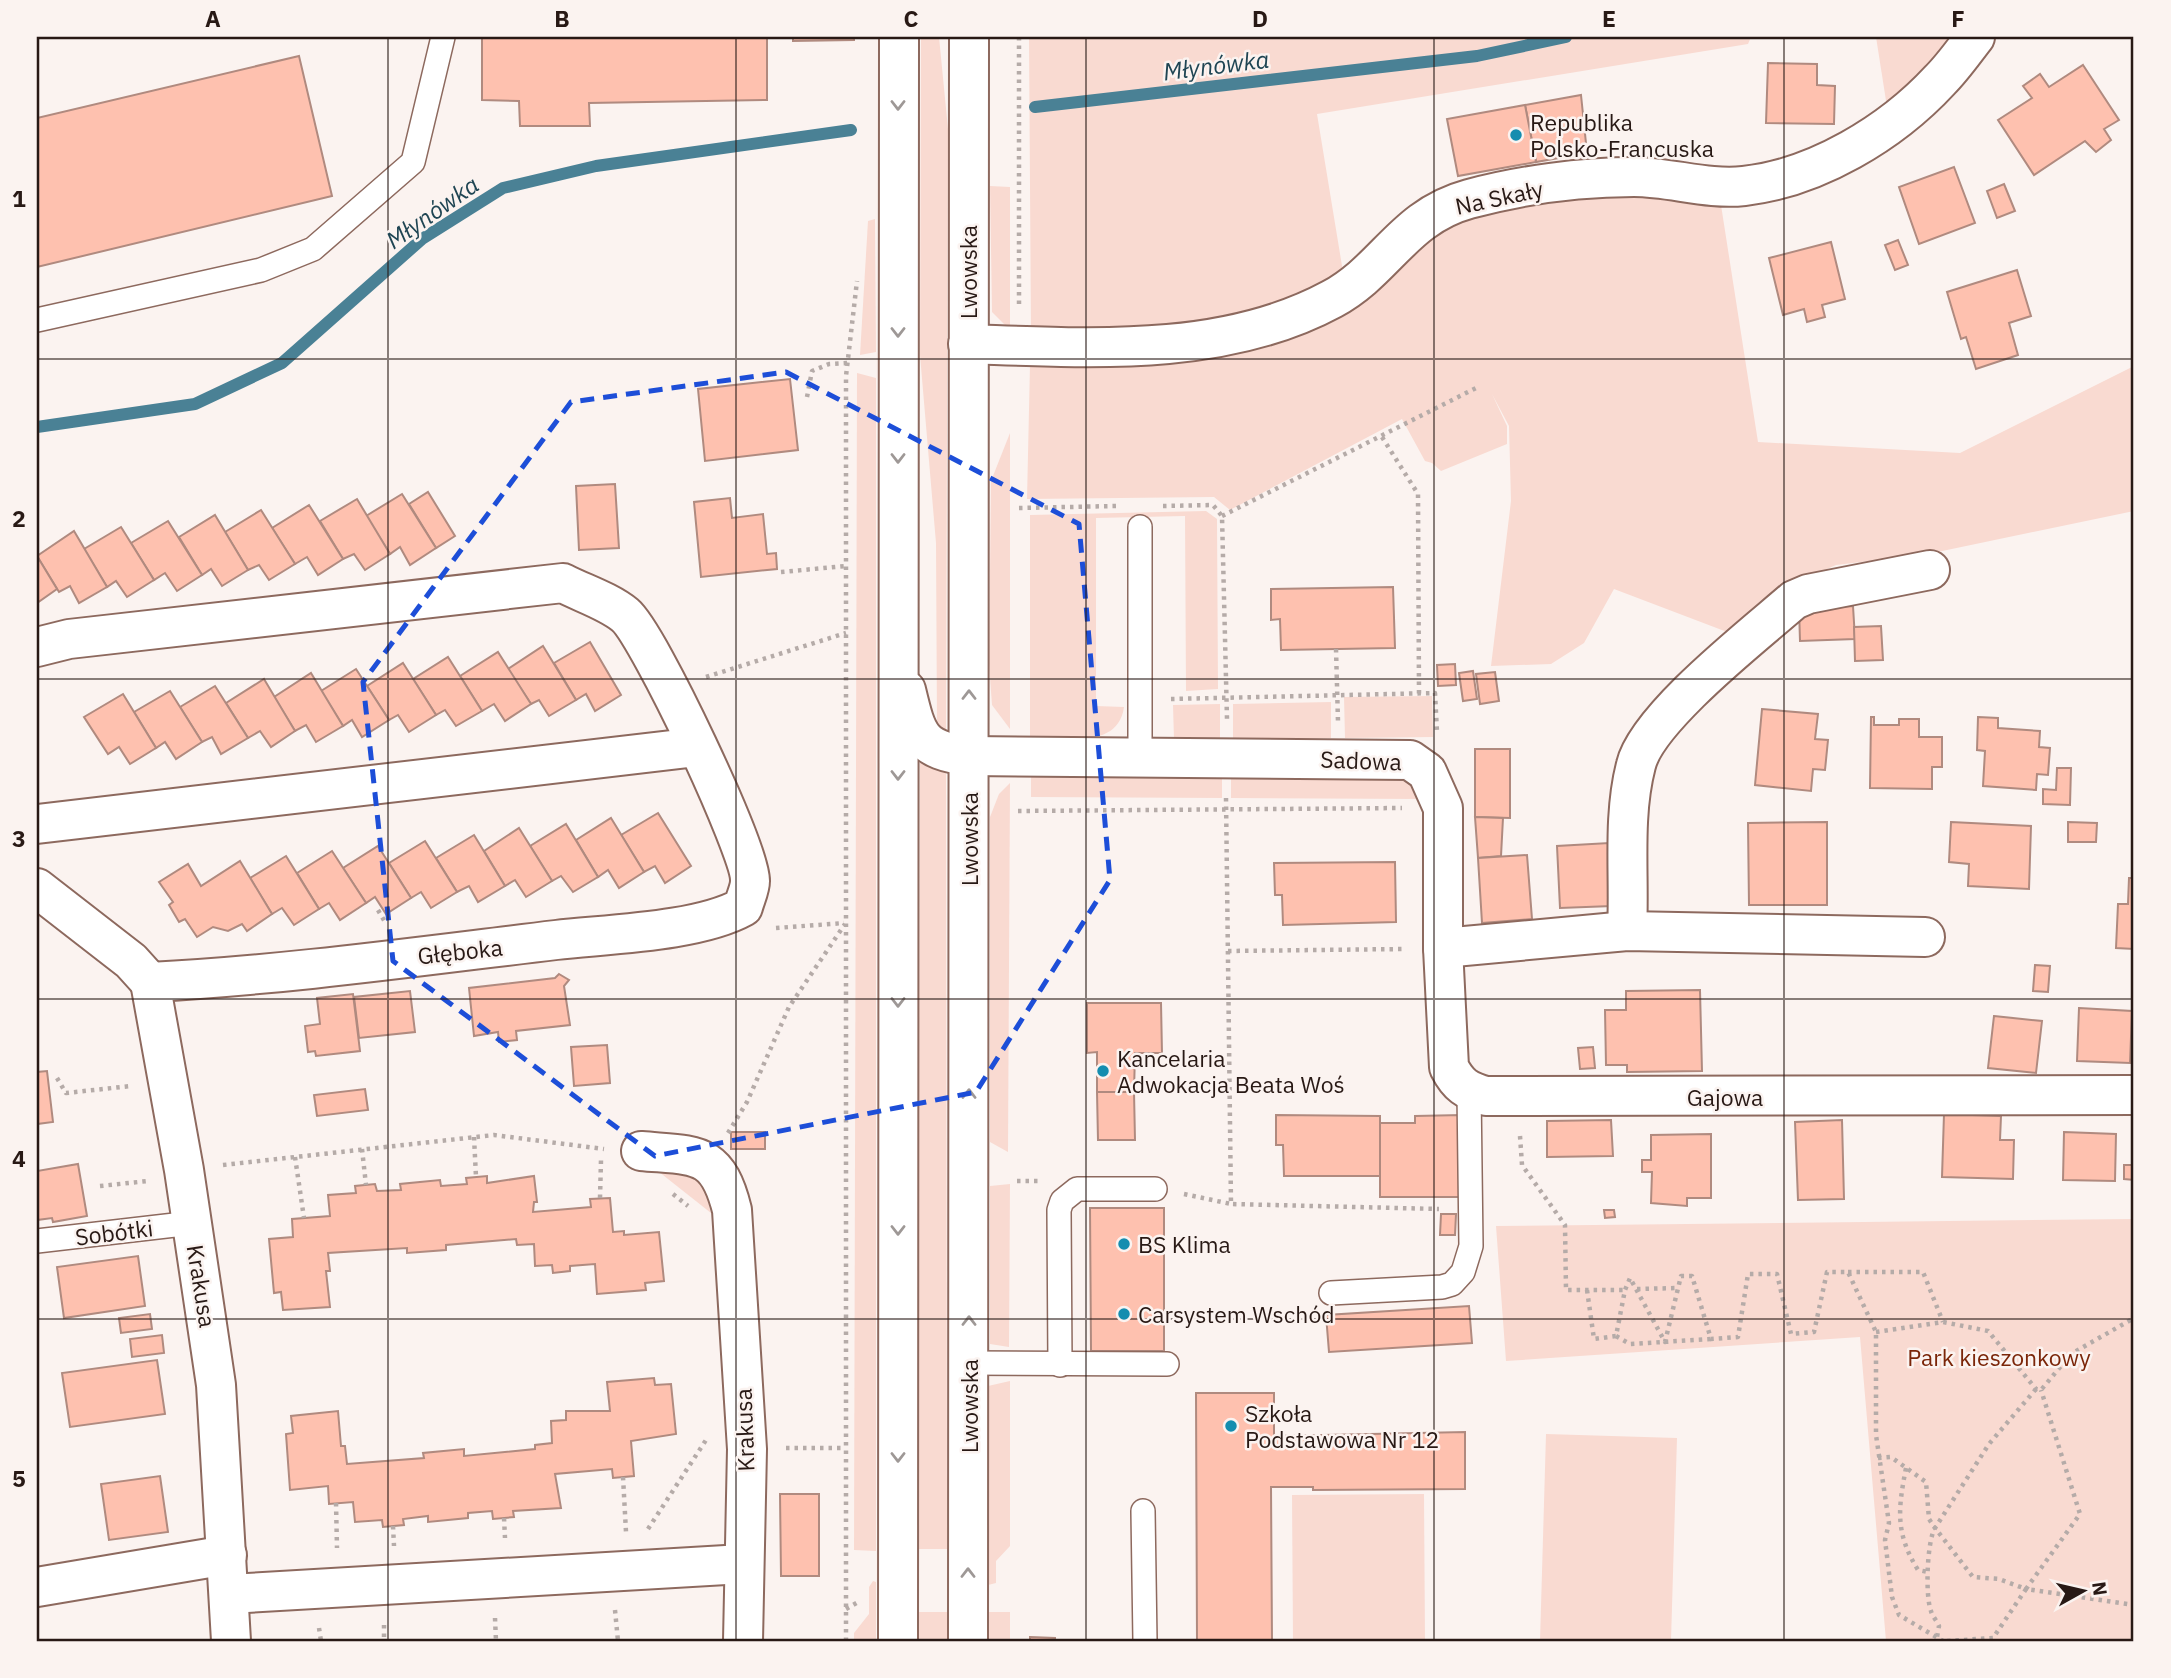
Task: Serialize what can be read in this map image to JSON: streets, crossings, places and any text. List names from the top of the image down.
{
  "streets": {
    "street": [
      "Na Skały",
      "Lwowska",
      "Sadowa",
      "Głęboka",
      "Gajowa",
      "Krakusa"
    ],
    "lane": ["Sobótki"]
  },
  "crossings": [
    ["Na Skały", "Lwowska"],
    ["Lwowska", "Sadowa"],
    ["Głęboka", "Krakusa"],
    ["Sobótki", "Krakusa"]
  ],
  "water": ["Młynówka"],
  "parks": ["Park kieszonkowy"],
  "places": [
    "Republika Polsko-Francuska",
    "Kancelaria Adwokacja Beata Woś",
    "BS Klima",
    "Carsystem Wschód",
    "Szkoła Podstawowa Nr 12"
  ],
  "north": "right",
  "grid": {
    "columns": [
      "A",
      "B",
      "C",
      "D",
      "E",
      "F"
    ],
    "rows": [
      "1",
      "2",
      "3",
      "4",
      "5"
    ]
  }
}
